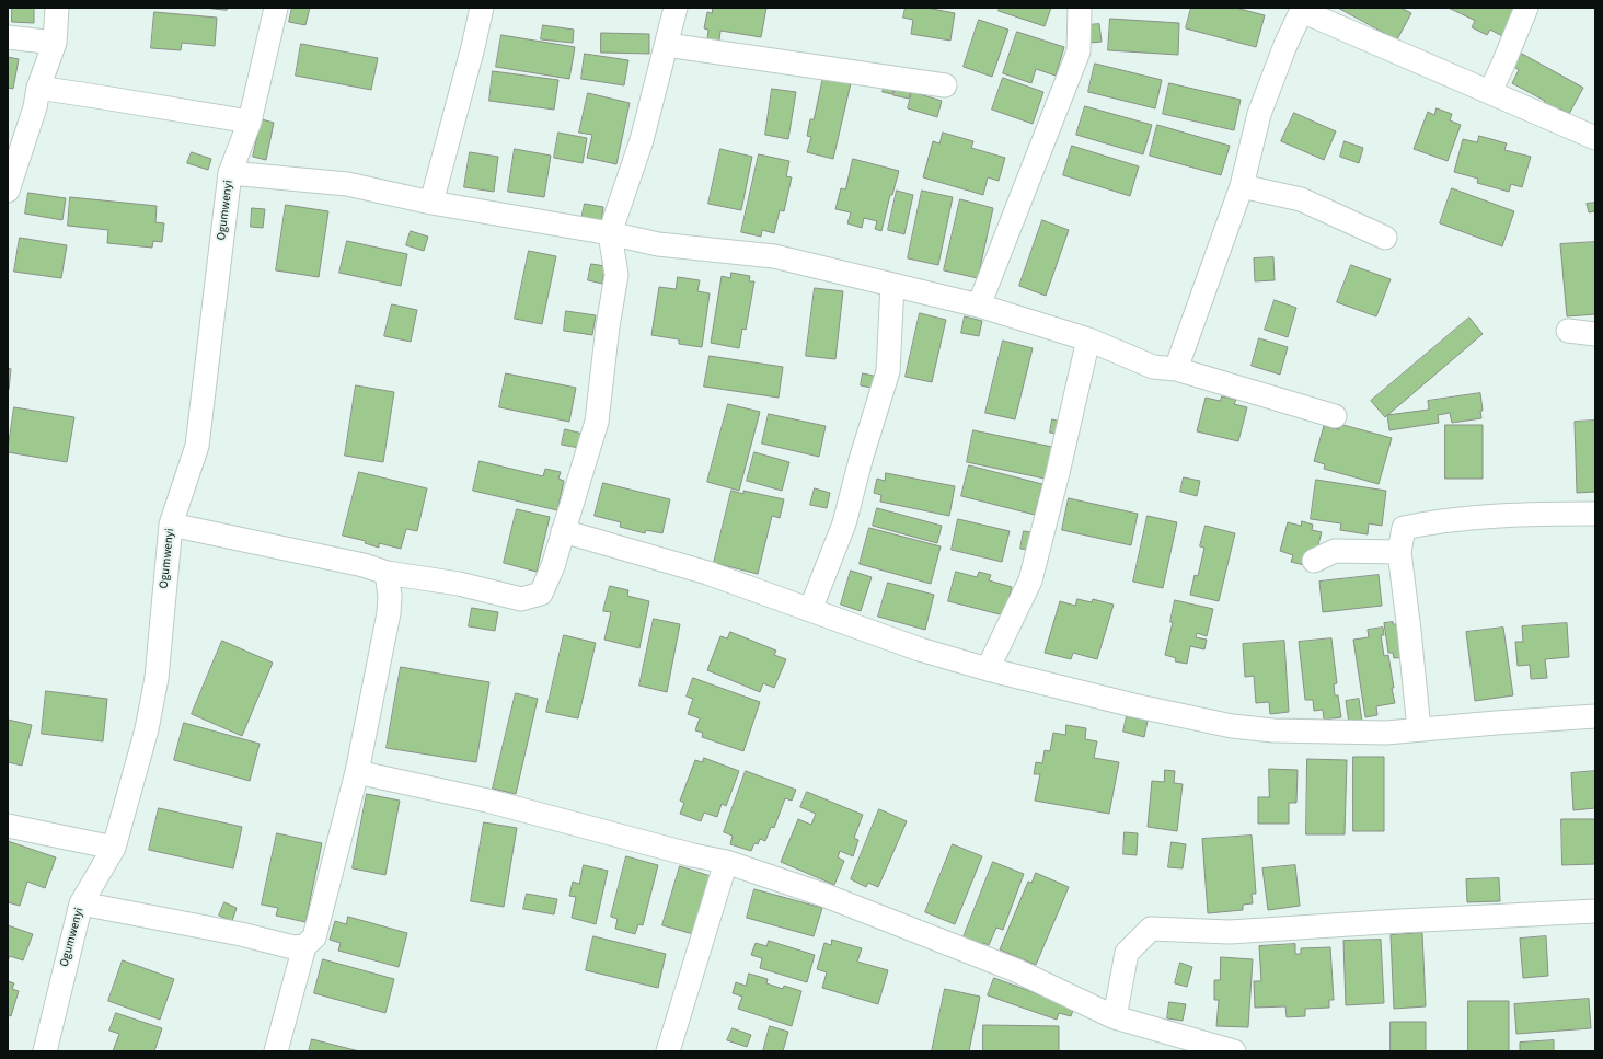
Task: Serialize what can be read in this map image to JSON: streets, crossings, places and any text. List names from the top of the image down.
{
  "streets": {
    "street": ["Ogumwenyi"]
  }
}
